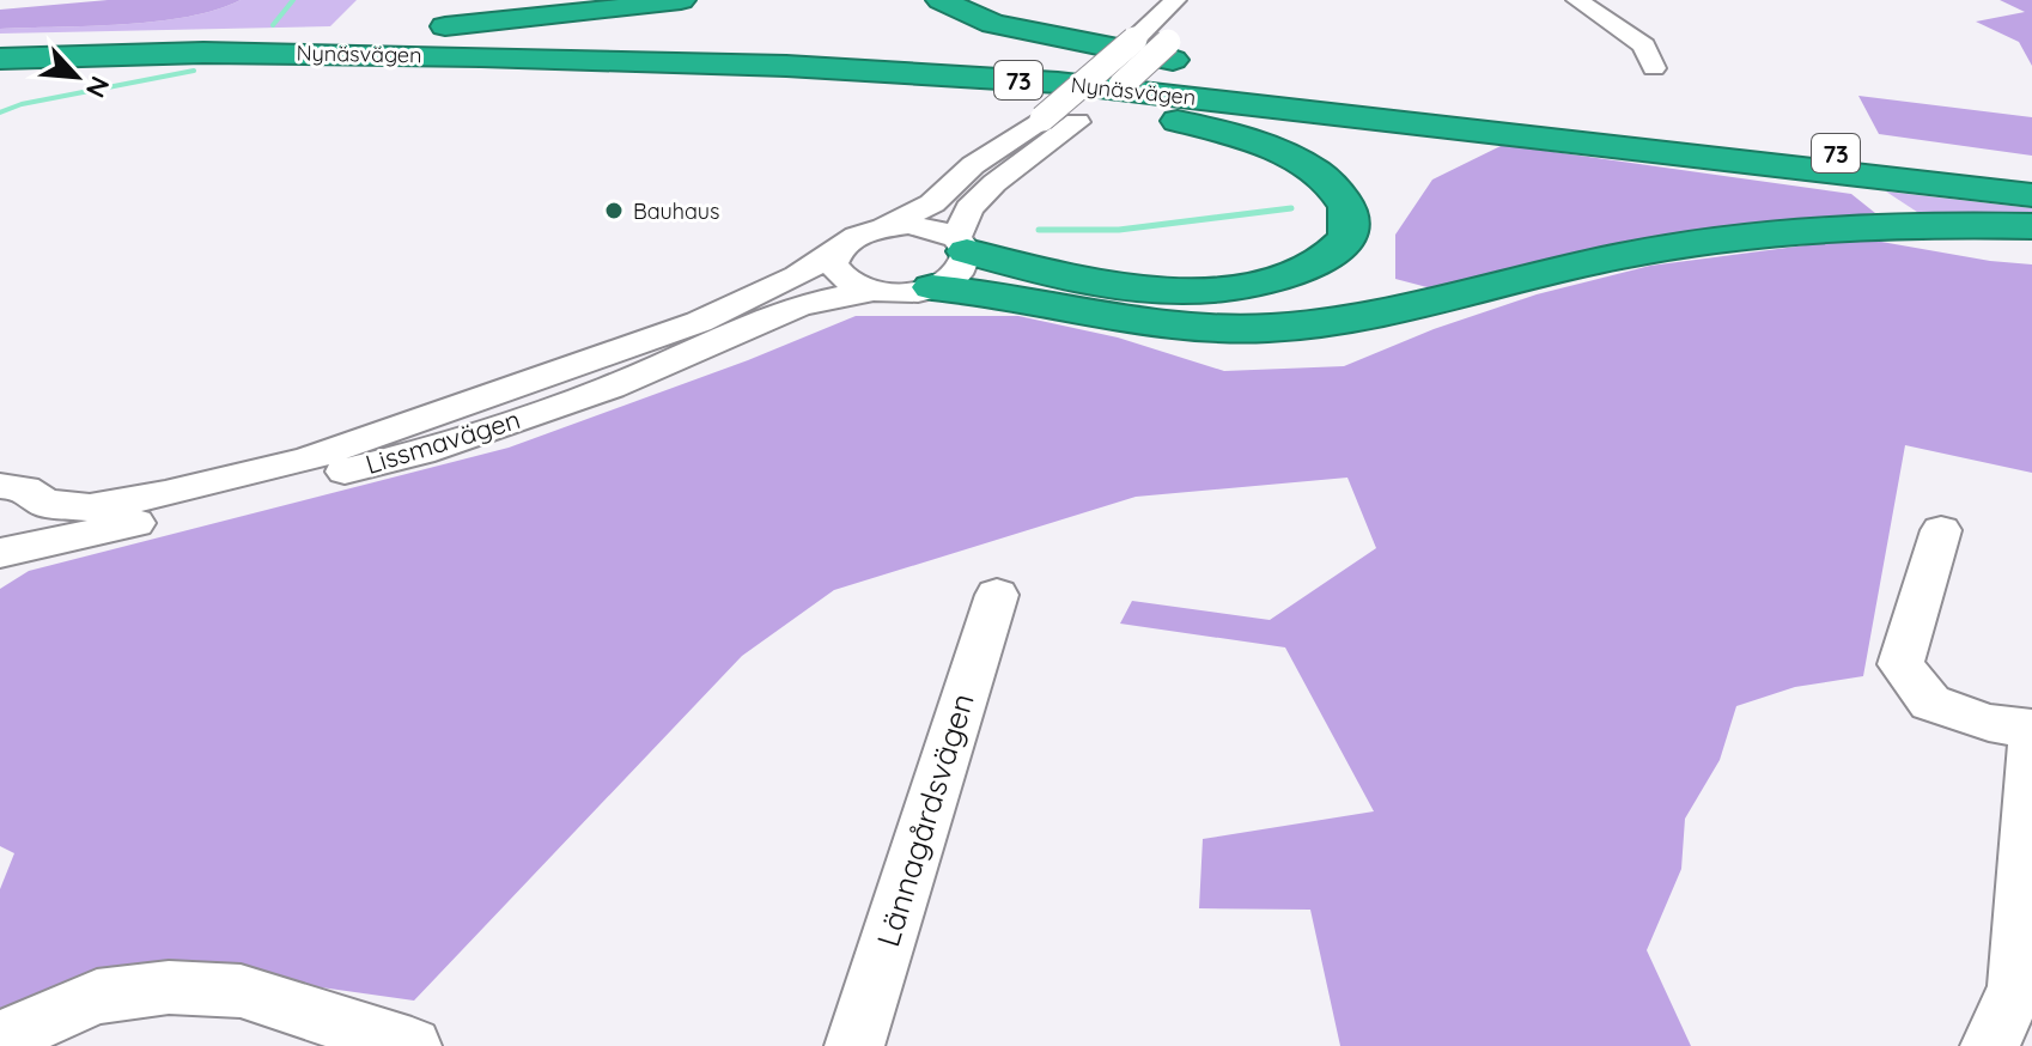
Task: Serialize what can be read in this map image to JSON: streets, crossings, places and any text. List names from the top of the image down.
{
  "streets": {
    "highway": ["Nynäsvägen", "73"],
    "street": ["Lissmavägen", "Lännagårdsvägen"]
  },
  "places": ["Bauhaus"],
  "north": "bottom right"
}
